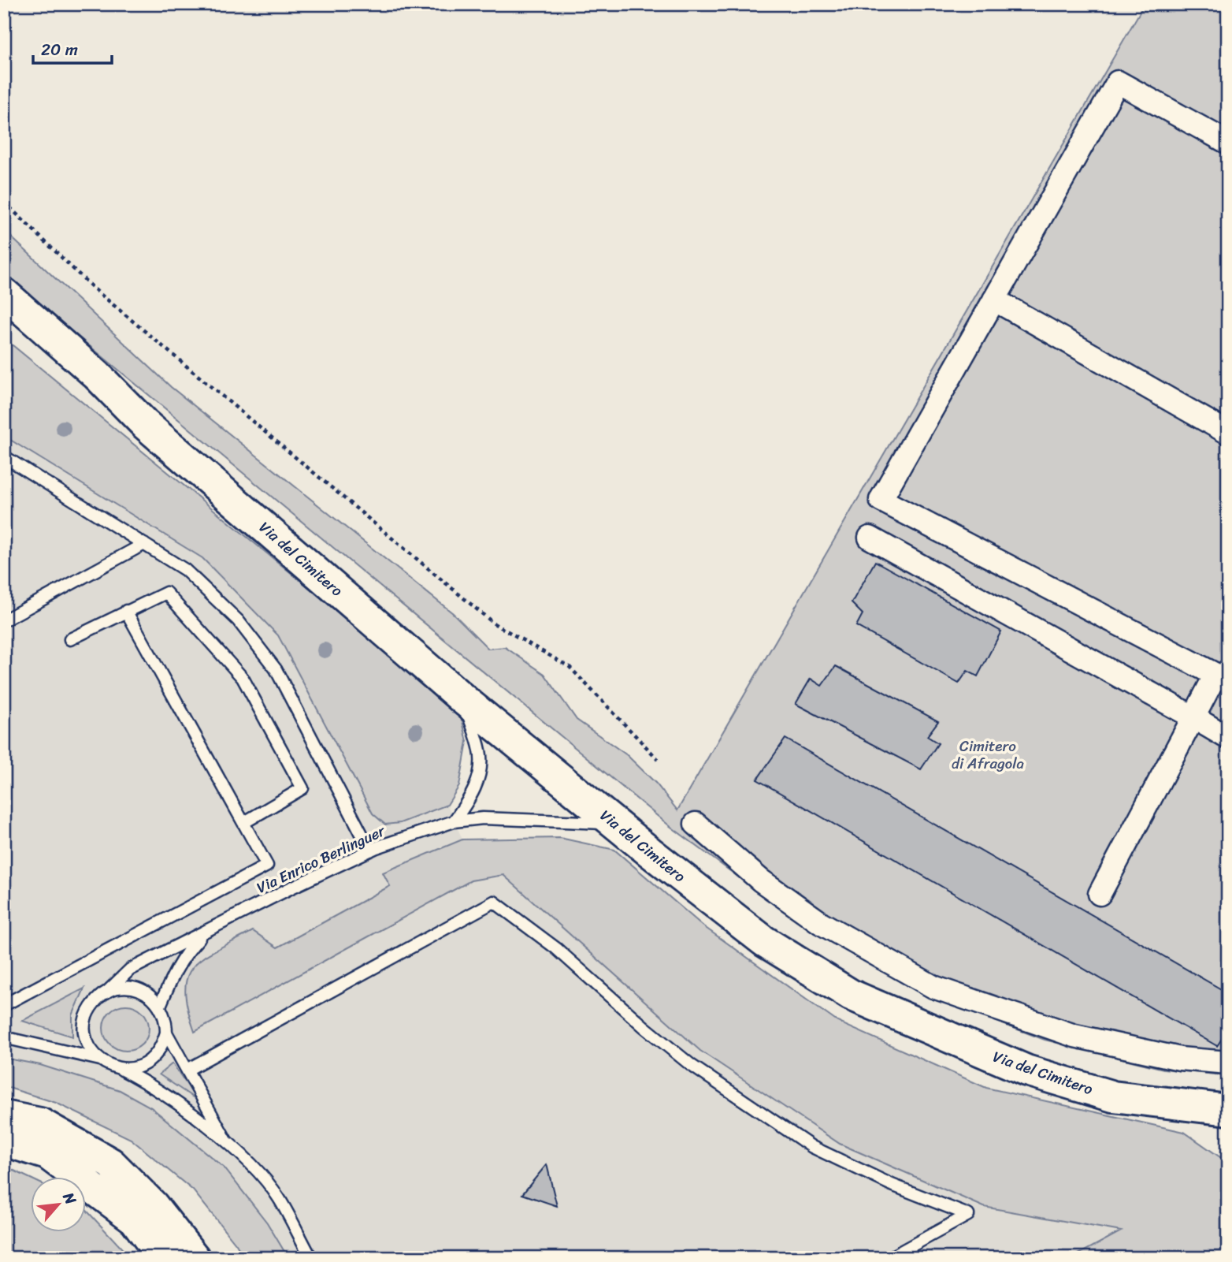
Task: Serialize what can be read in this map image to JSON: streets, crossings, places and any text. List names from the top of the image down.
{
  "streets": {
    "main road": ["Via del Cimitero"],
    "lane": ["Via Enrico Berlinguer"]
  },
  "crossings": [
    ["Via del Cimitero", "Via Enrico Berlinguer"]
  ],
  "parks": ["Cimitero di Afragola"],
  "scale_bar": "20 m",
  "north": "top right"
}
